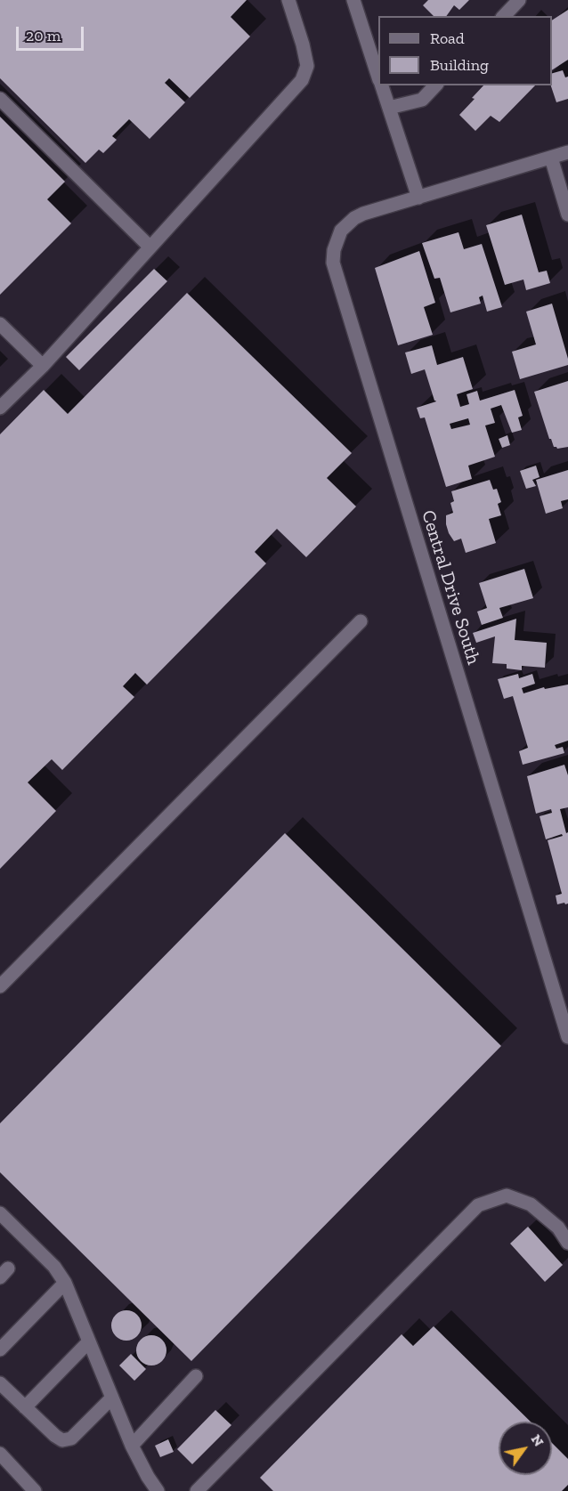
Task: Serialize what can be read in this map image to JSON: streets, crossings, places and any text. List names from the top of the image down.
{
  "streets": {
    "street": ["Central Drive South"]
  },
  "legend": ["Road", "Building"],
  "scale_bar": "20 m",
  "north": "top right"
}
